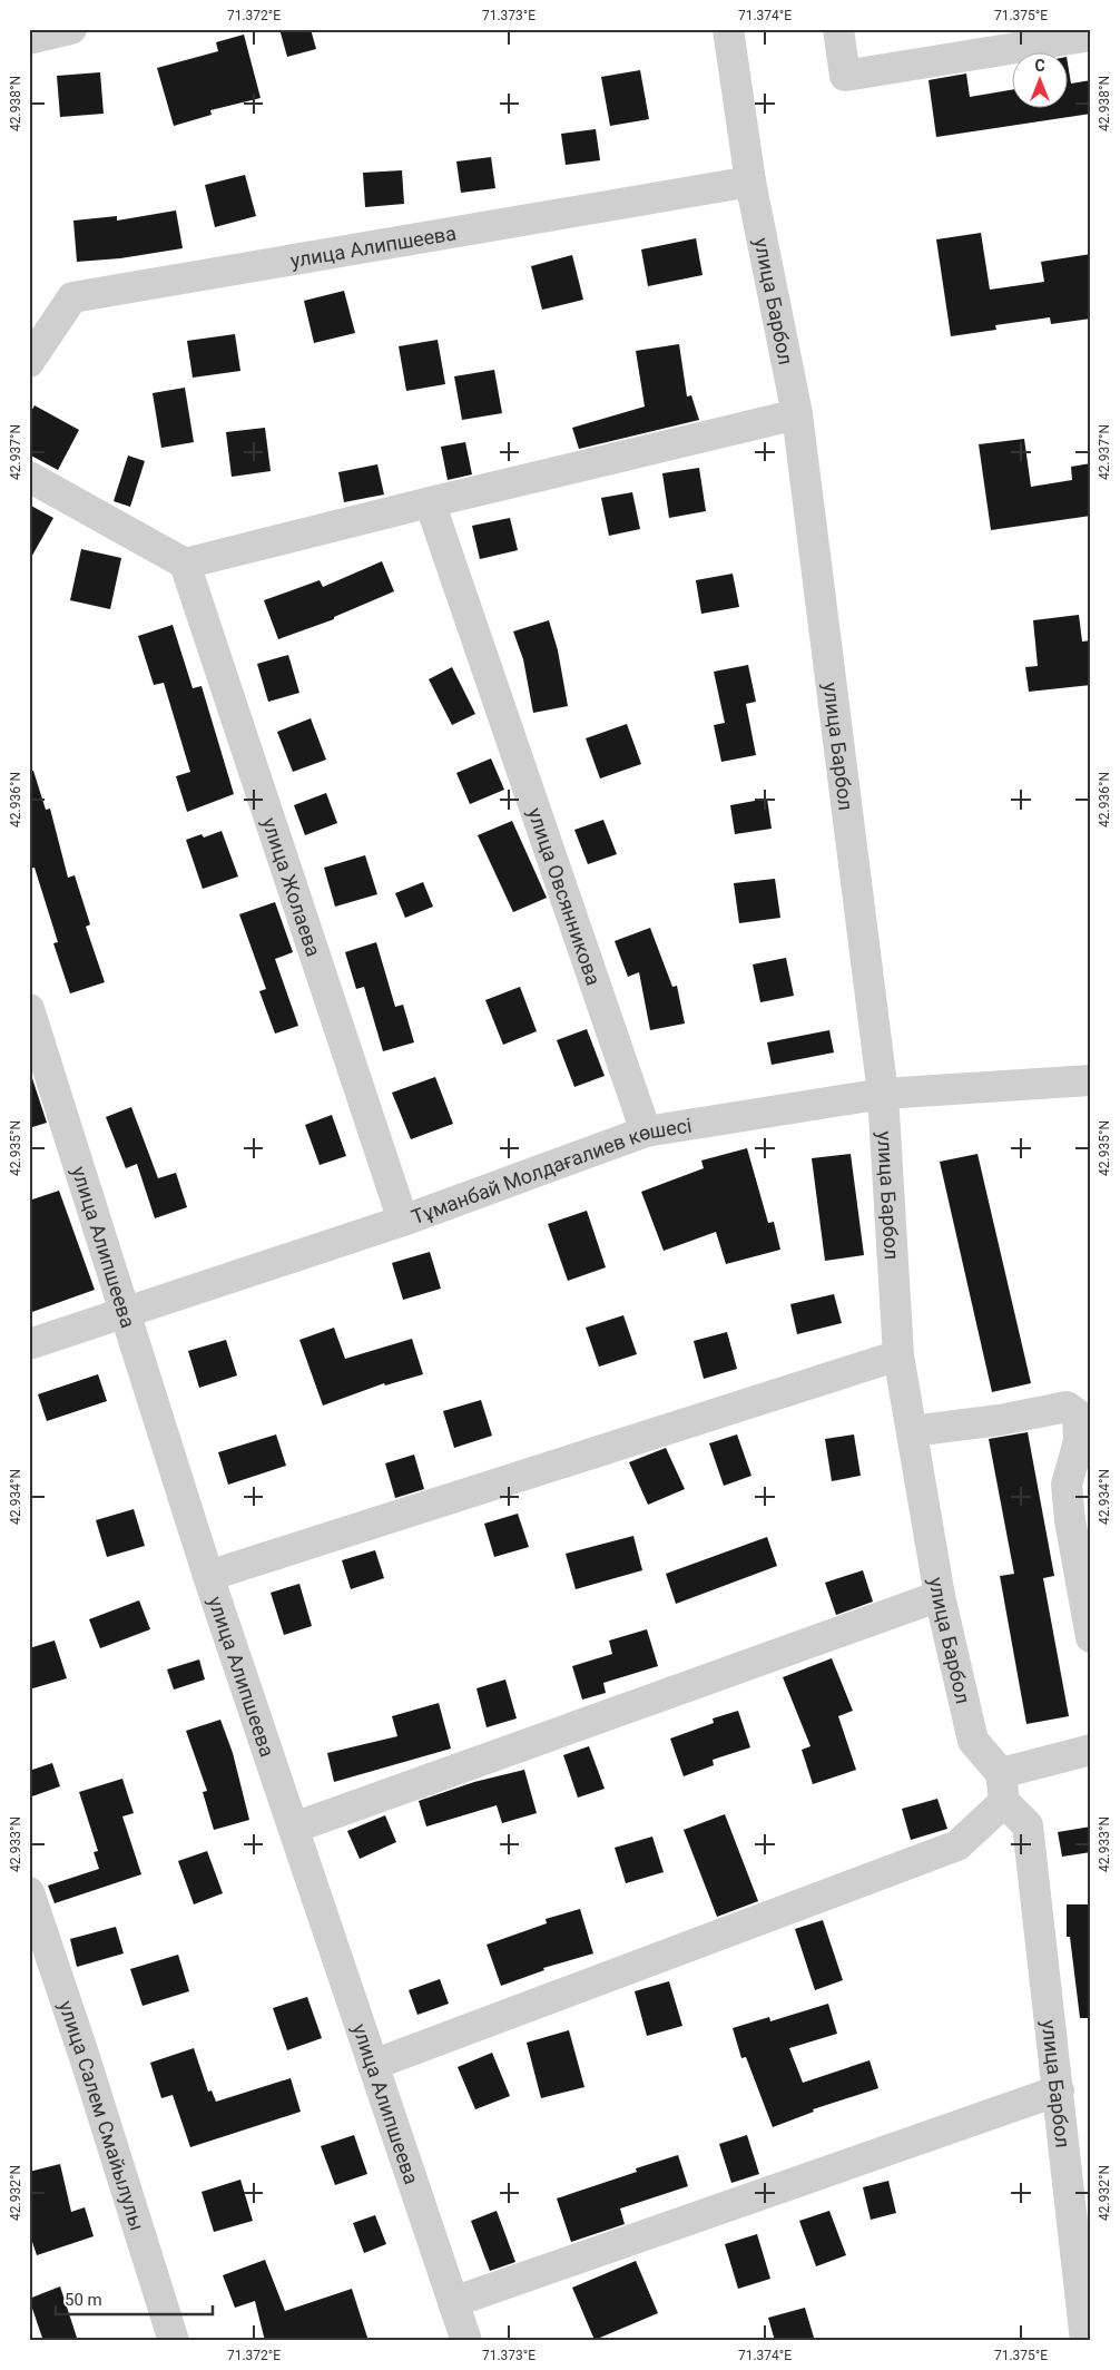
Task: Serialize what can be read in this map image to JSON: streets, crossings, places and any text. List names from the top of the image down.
{
  "streets": {
    "street": [
      "улица Алипшеева",
      "улица Барбол",
      "улица Жолаева",
      "улица Овсянникова",
      "Тұманбай Молдағалиев көшесі",
      "улица Салем Смайылулы"
    ]
  },
  "crossings": [
    ["улица Алипшеева", "улица Барбол"],
    ["улица Алипшеева", "Тұманбай Молдағалиев көшесі"],
    ["улица Барбол", "Тұманбай Молдағалиев көшесі"],
    ["улица Жолаева", "Тұманбай Молдағалиев көшесі"],
    ["улица Овсянникова", "Тұманбай Молдағалиев көшесі"]
  ],
  "scale_bar": "50 m",
  "north": "top",
  "coordinates": [
    "71.372°E",
    "71.373°E",
    "71.374°E",
    "71.375°E",
    "42.938°N",
    "42.937°N",
    "42.936°N",
    "42.935°N",
    "42.934°N",
    "42.933°N",
    "42.932°N"
  ]
}
